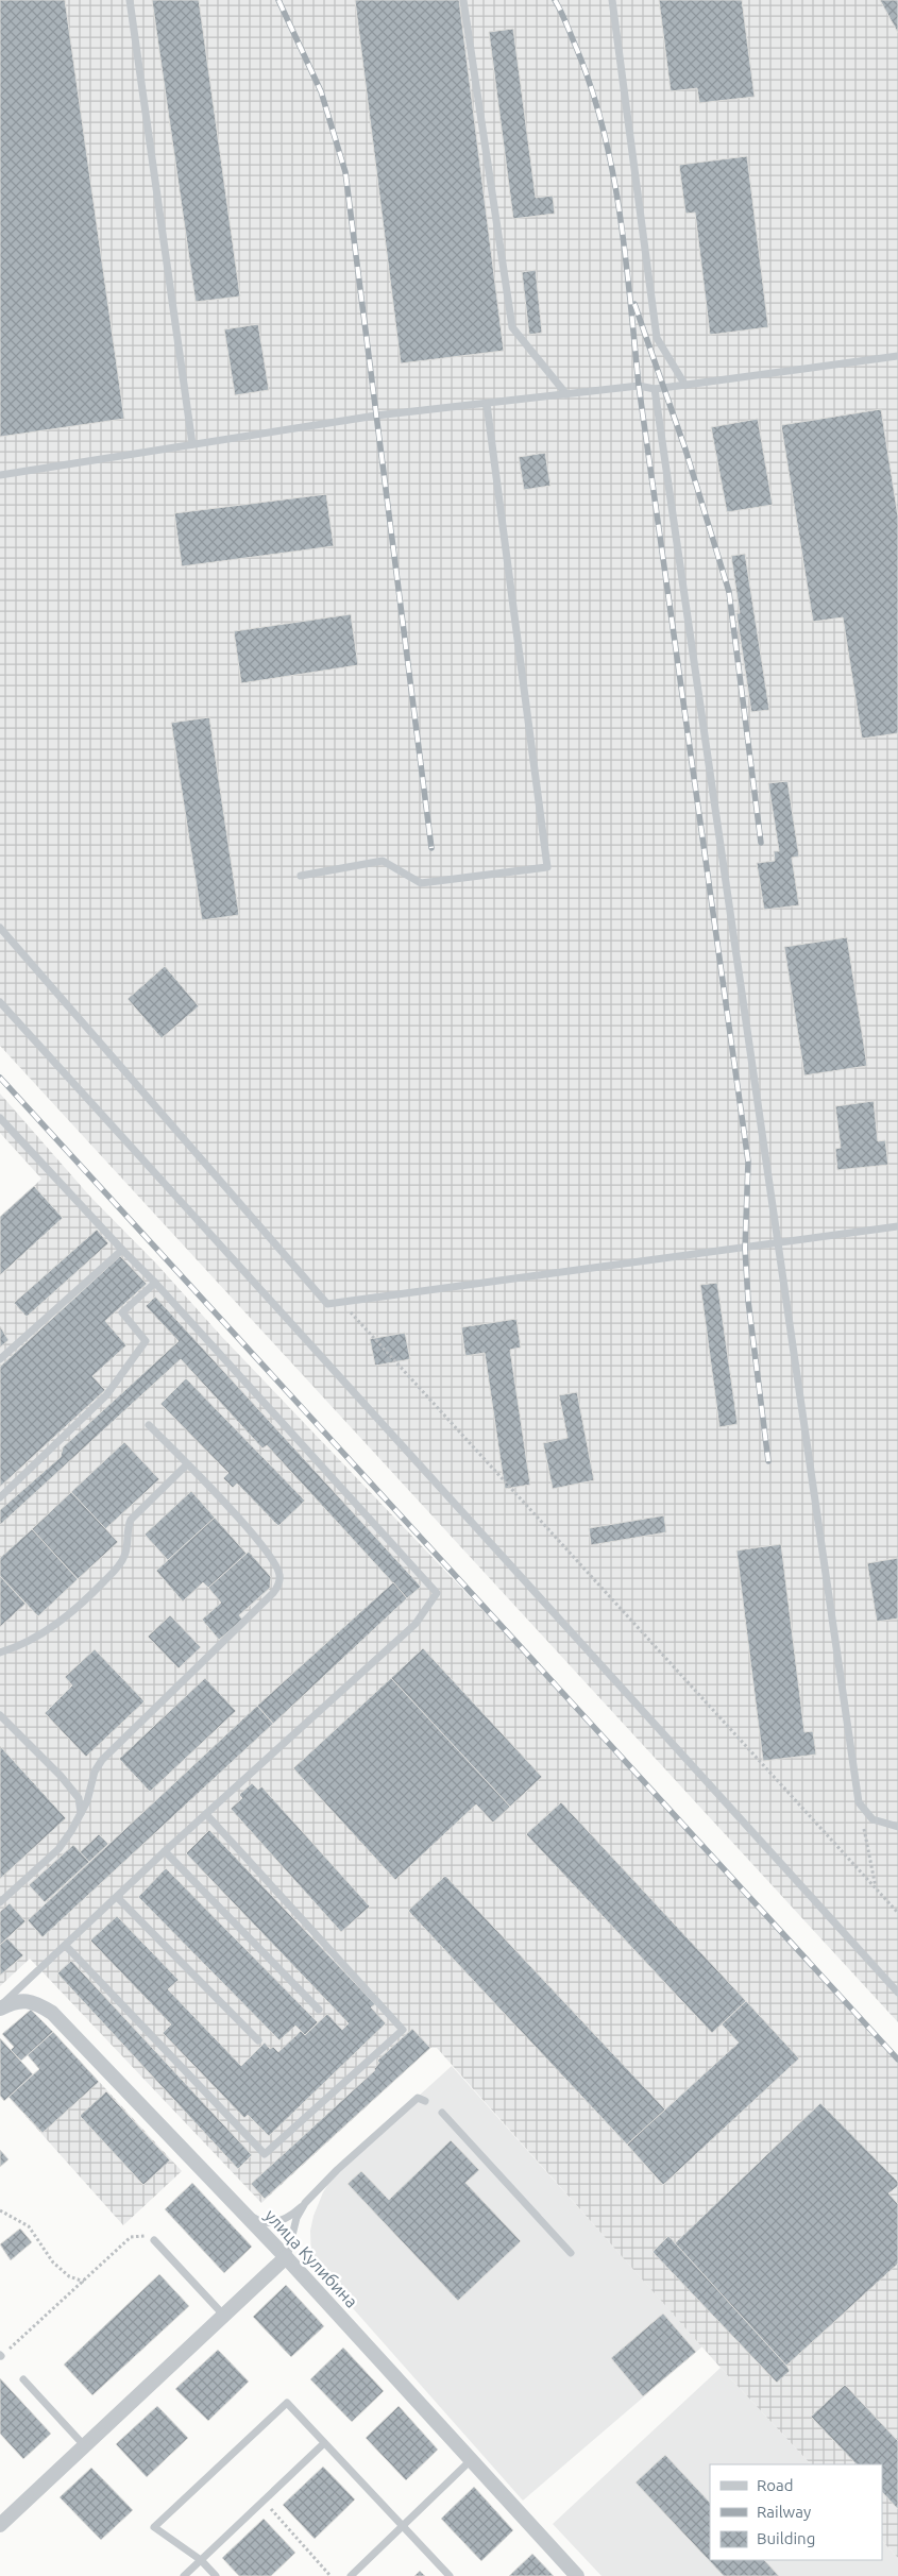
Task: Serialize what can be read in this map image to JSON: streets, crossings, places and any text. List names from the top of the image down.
{
  "streets": {
    "street": ["улица Кулибина"]
  },
  "legend": ["Road", "Railway", "Building"]
}
